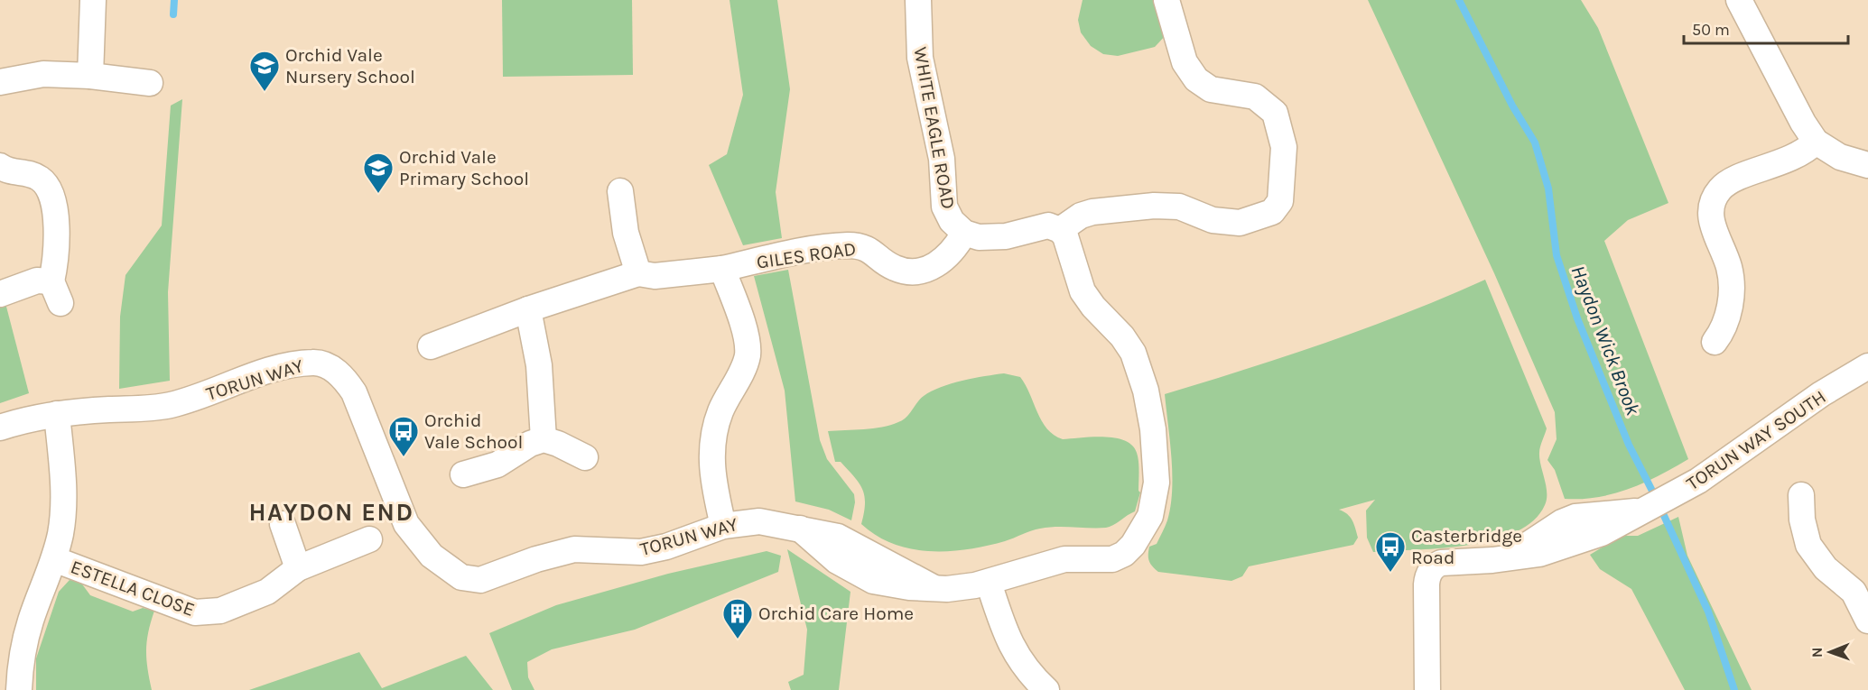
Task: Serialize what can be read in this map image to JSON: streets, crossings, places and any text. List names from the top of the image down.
{
  "streets": {
    "street": [
      "WHITE EAGLE ROAD",
      "GILES ROAD",
      "TORUN WAY",
      "TORUN WAY SOUTH",
      "ESTELLA CLOSE"
    ]
  },
  "crossings": [
    ["WHITE EAGLE ROAD", "GILES ROAD"],
    ["WHITE EAGLE ROAD", "TORUN WAY"]
  ],
  "districts": ["HAYDON END"],
  "water": ["Haydon Wick Brook"],
  "places": {
    "school or university": ["Orchid Vale Nursery School", "Orchid Vale Primary School"],
    "bus stop": ["Orchid Vale School", "Casterbridge Road"],
    "building": ["Orchid Care Home"]
  },
  "scale_bar": "50 m",
  "north": "left"
}
